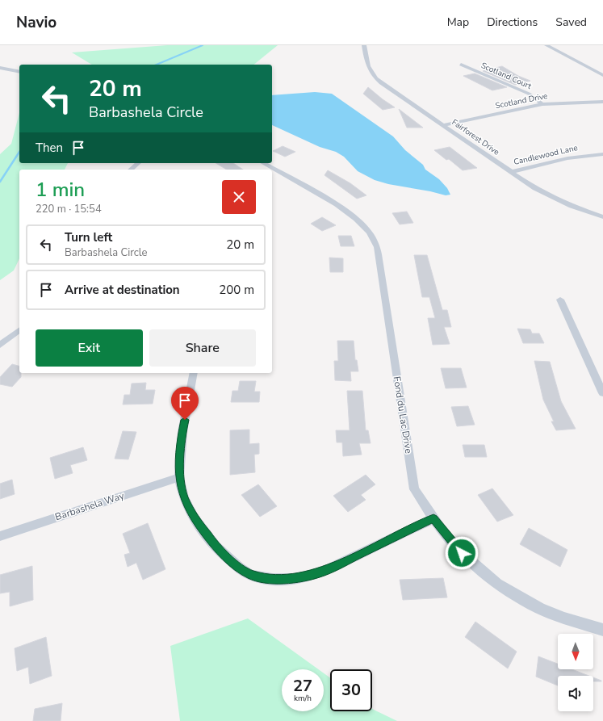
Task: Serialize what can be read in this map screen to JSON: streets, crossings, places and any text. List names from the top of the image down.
{
  "streets": {
    "street": [
      "Scotland Court",
      "Scotland Drive",
      "Fairforest Drive",
      "Candlewood Lane",
      "Fond du Lac Drive",
      "Barbashela Way"
    ]
  },
  "crossings": [
    ["Scotland Court", "Scotland Drive"],
    ["Scotland Drive", "Fairforest Drive"],
    ["Fairforest Drive", "Candlewood Lane"]
  ],
  "north": "bottom",
  "page": {
    "header": "Navio",
    "nav": ["Map", "Directions", "Saved"],
    "turn": ["20 m", "Barbashela Circle"],
    "then": "Then",
    "heading": ["1 min", "220 m · 15:54"],
    "list": [
      {
        "name": "Turn left",
        "note": "Barbashela Circle",
        "value": "20 m"
      },
      {
        "name": "Arrive at destination",
        "value": "200 m"
      }
    ],
    "buttons": ["Exit", "Share"],
    "speed": "27 km/h",
    "limit": "30"
  }
}
